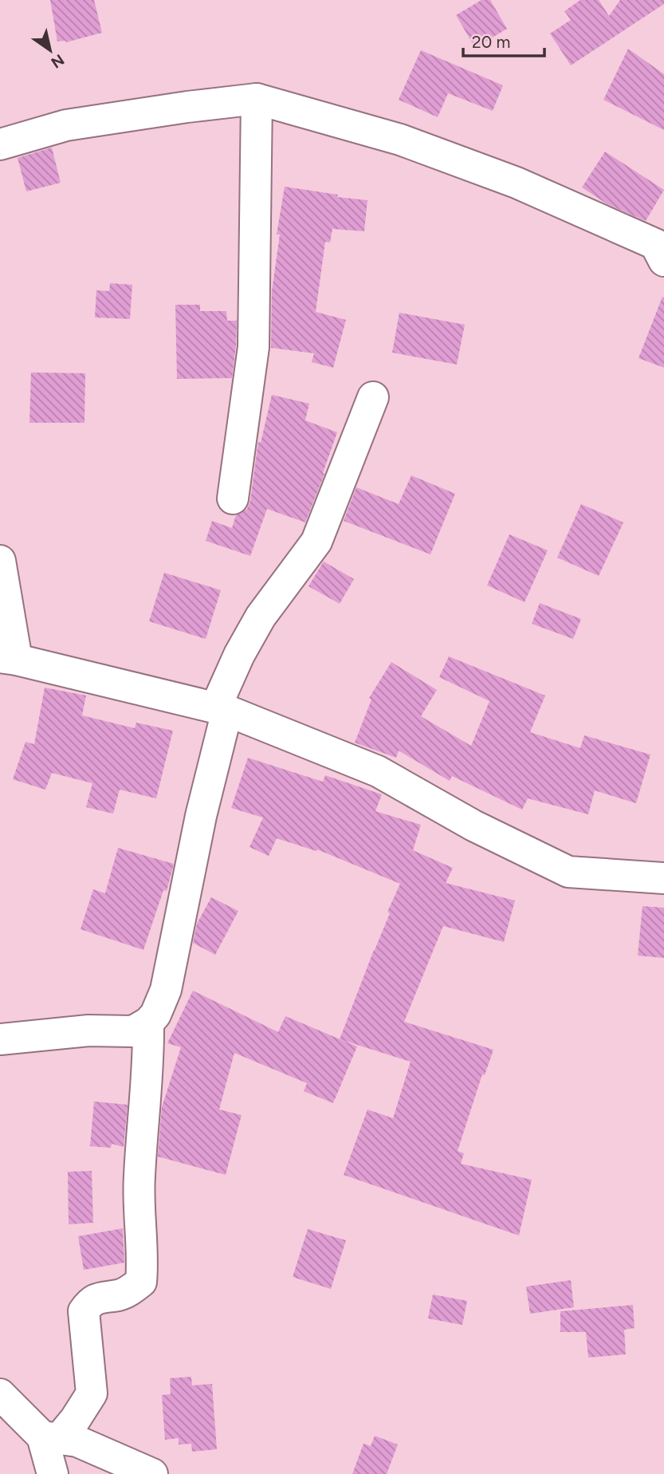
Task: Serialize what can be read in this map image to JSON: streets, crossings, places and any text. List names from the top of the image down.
{
  "scale_bar": "20 m",
  "north": "bottom right"
}
